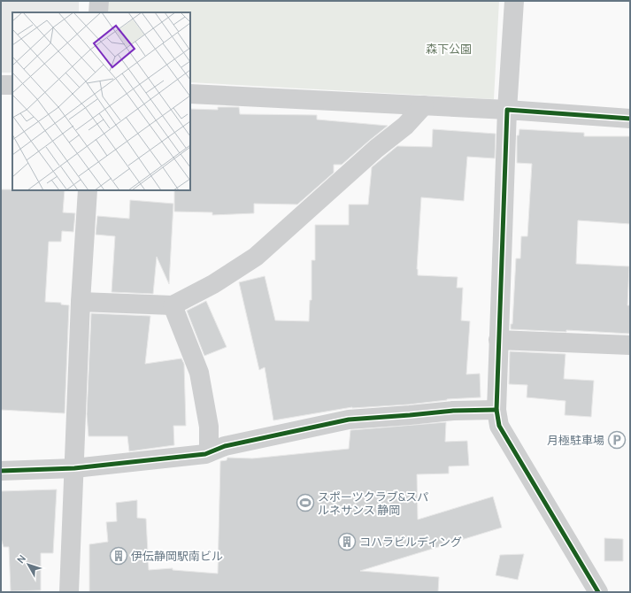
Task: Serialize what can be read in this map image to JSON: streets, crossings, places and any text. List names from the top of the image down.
{
  "parks": ["森下公園"],
  "places": {
    "parking": ["月極駐車場"],
    "sports": ["スポーツクラブ&スパ ルネサンス 静岡"],
    "building": ["コハラビルディング", "伊伝静岡駅南ビル"]
  },
  "north": "top left"
}
